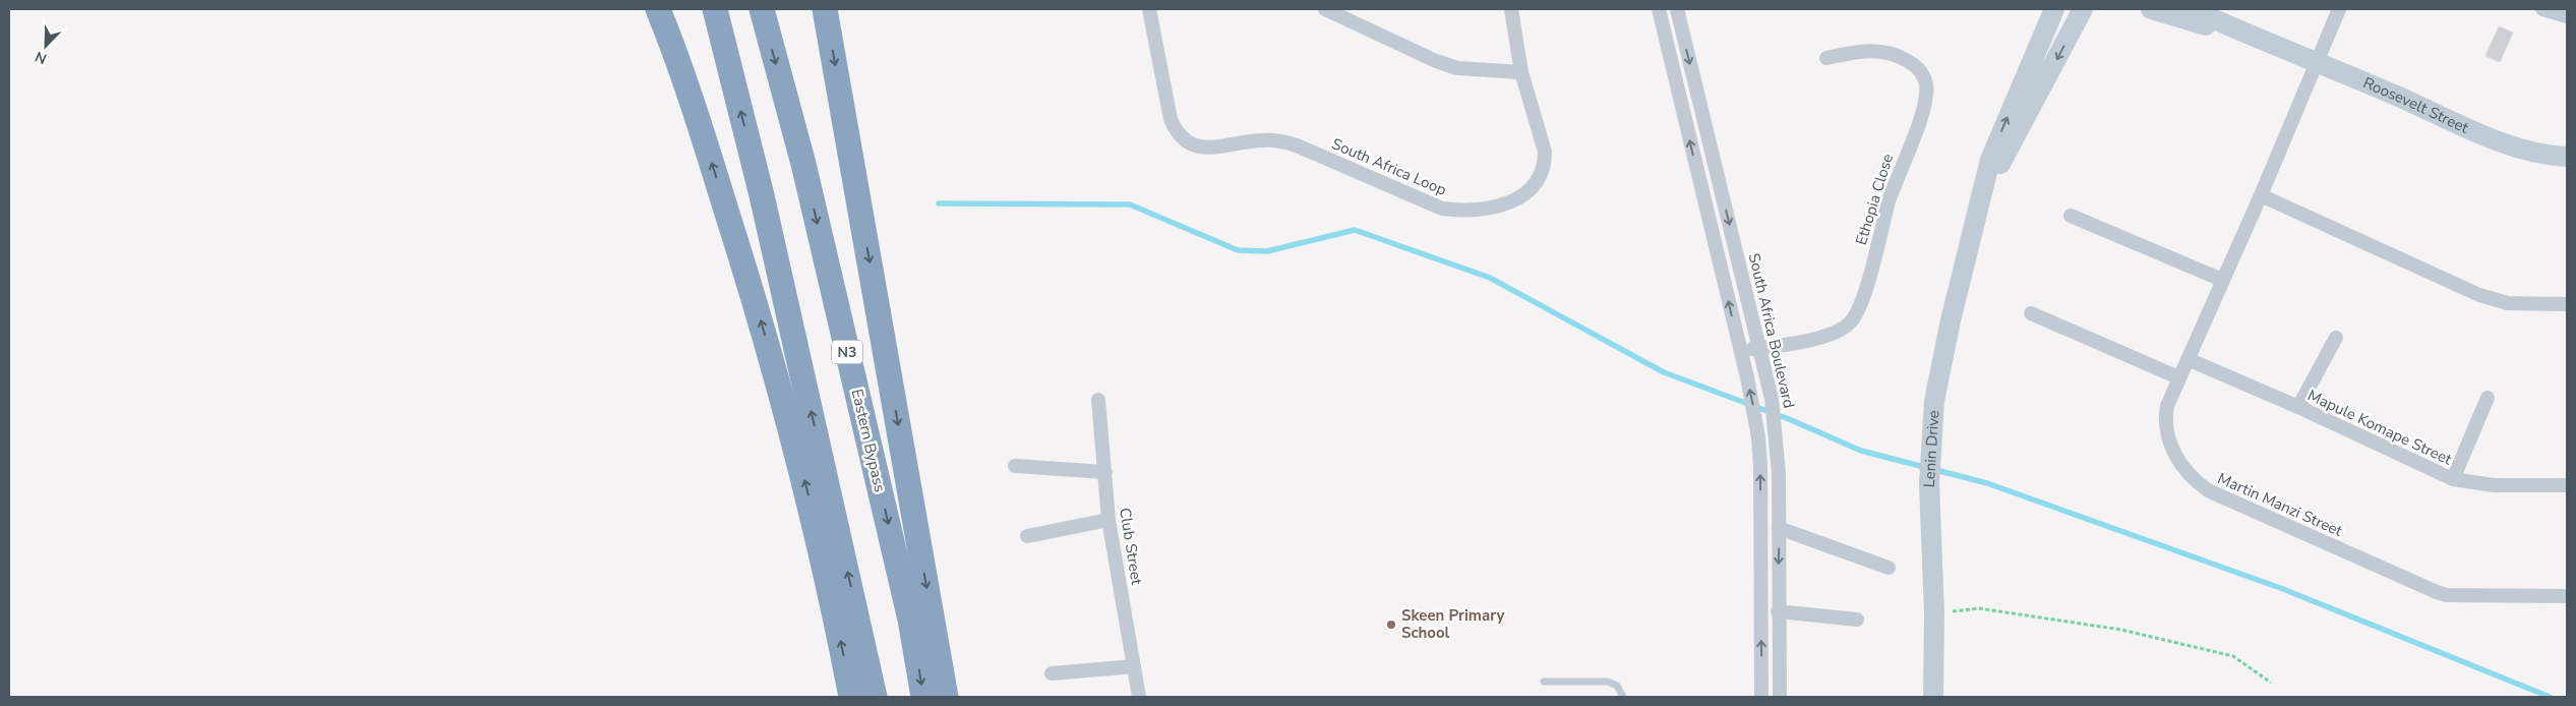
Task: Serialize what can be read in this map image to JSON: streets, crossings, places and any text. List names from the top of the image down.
{
  "streets": {
    "highway": ["N3", "Eastern Bypass"],
    "street": [
      "Roosevelt Street",
      "South Africa Loop",
      "Ethopia Close",
      "South Africa Boulevard",
      "Mapule Komape Street",
      "Lenin Drive",
      "Martin Manzi Street",
      "Club Street"
    ]
  },
  "crossings": [
    ["Roosevelt Street", "Martin Manzi Street"],
    ["Ethopia Close", "South Africa Boulevard"],
    ["Mapule Komape Street", "Martin Manzi Street"]
  ],
  "places": ["Skeen Primary School"],
  "north": "bottom left"
}
